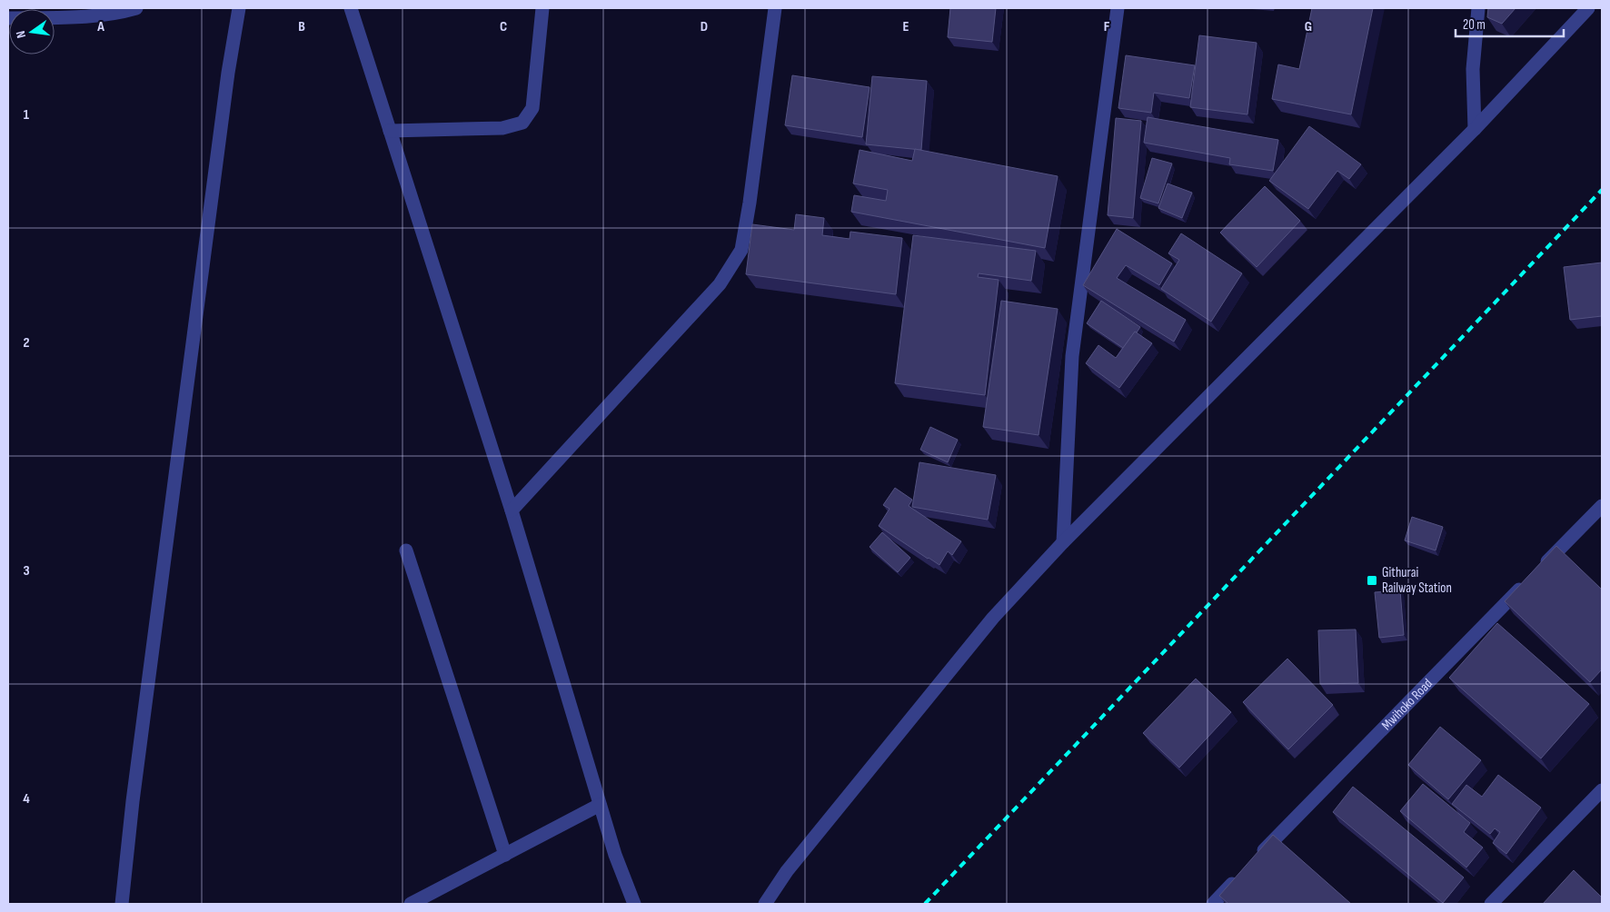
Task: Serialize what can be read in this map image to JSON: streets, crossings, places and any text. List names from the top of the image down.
{
  "streets": {
    "street": ["Mwihoko Road"]
  },
  "places": {
    "transit": ["Githurai Railway Station"]
  },
  "scale_bar": "20 m",
  "north": "left",
  "grid": {
    "columns": [
      "A",
      "B",
      "C",
      "D",
      "E",
      "F",
      "G"
    ],
    "rows": [
      "1",
      "2",
      "3",
      "4"
    ]
  }
}
